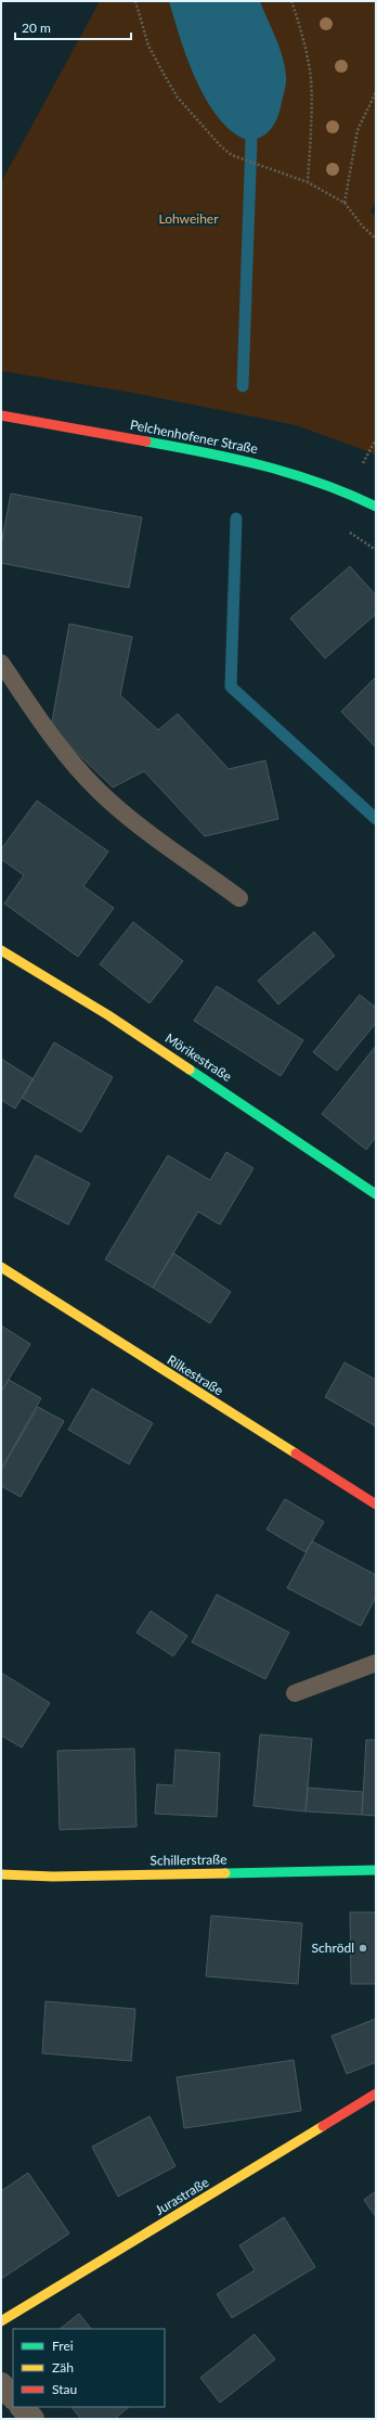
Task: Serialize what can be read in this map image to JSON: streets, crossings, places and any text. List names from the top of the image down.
{
  "streets": {
    "street": [
      "Pelchenhofener Straße",
      "Mörikestraße",
      "Rilkestraße",
      "Schillerstraße",
      "Jurastraße"
    ]
  },
  "parks": ["Lohweiher"],
  "places": ["Schrödl"],
  "legend": ["Frei", "Zäh", "Stau"],
  "scale_bar": "20 m"
}
